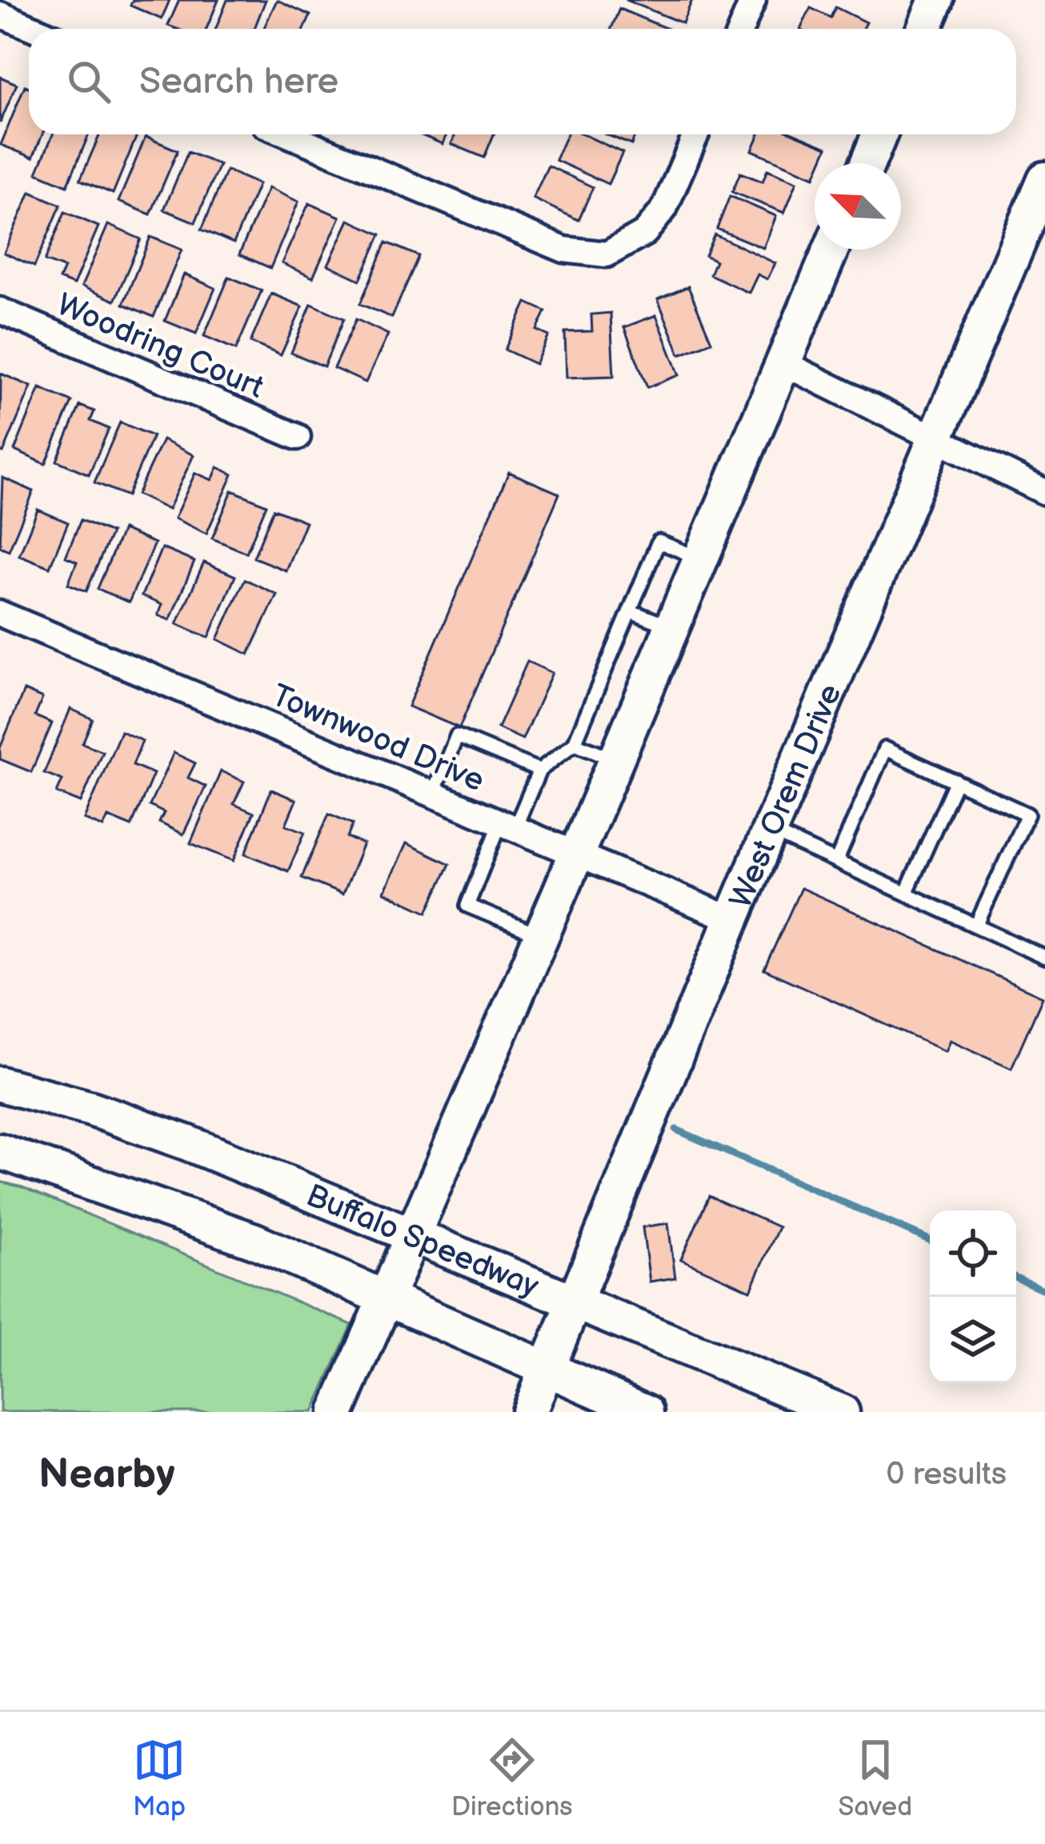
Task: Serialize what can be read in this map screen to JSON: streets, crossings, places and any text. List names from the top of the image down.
{
  "streets": {
    "main road": ["West Orem Drive", "Buffalo Speedway"],
    "street": ["Woodring Court", "Townwood Drive"]
  },
  "crossings": [
    ["Townwood Drive", "West Orem Drive"],
    ["West Orem Drive", "Buffalo Speedway"]
  ],
  "north": "top left",
  "page": {
    "search": "Search here",
    "heading": ["Nearby", "0 results"],
    "nav": ["Map", "Directions", "Saved"]
  }
}
